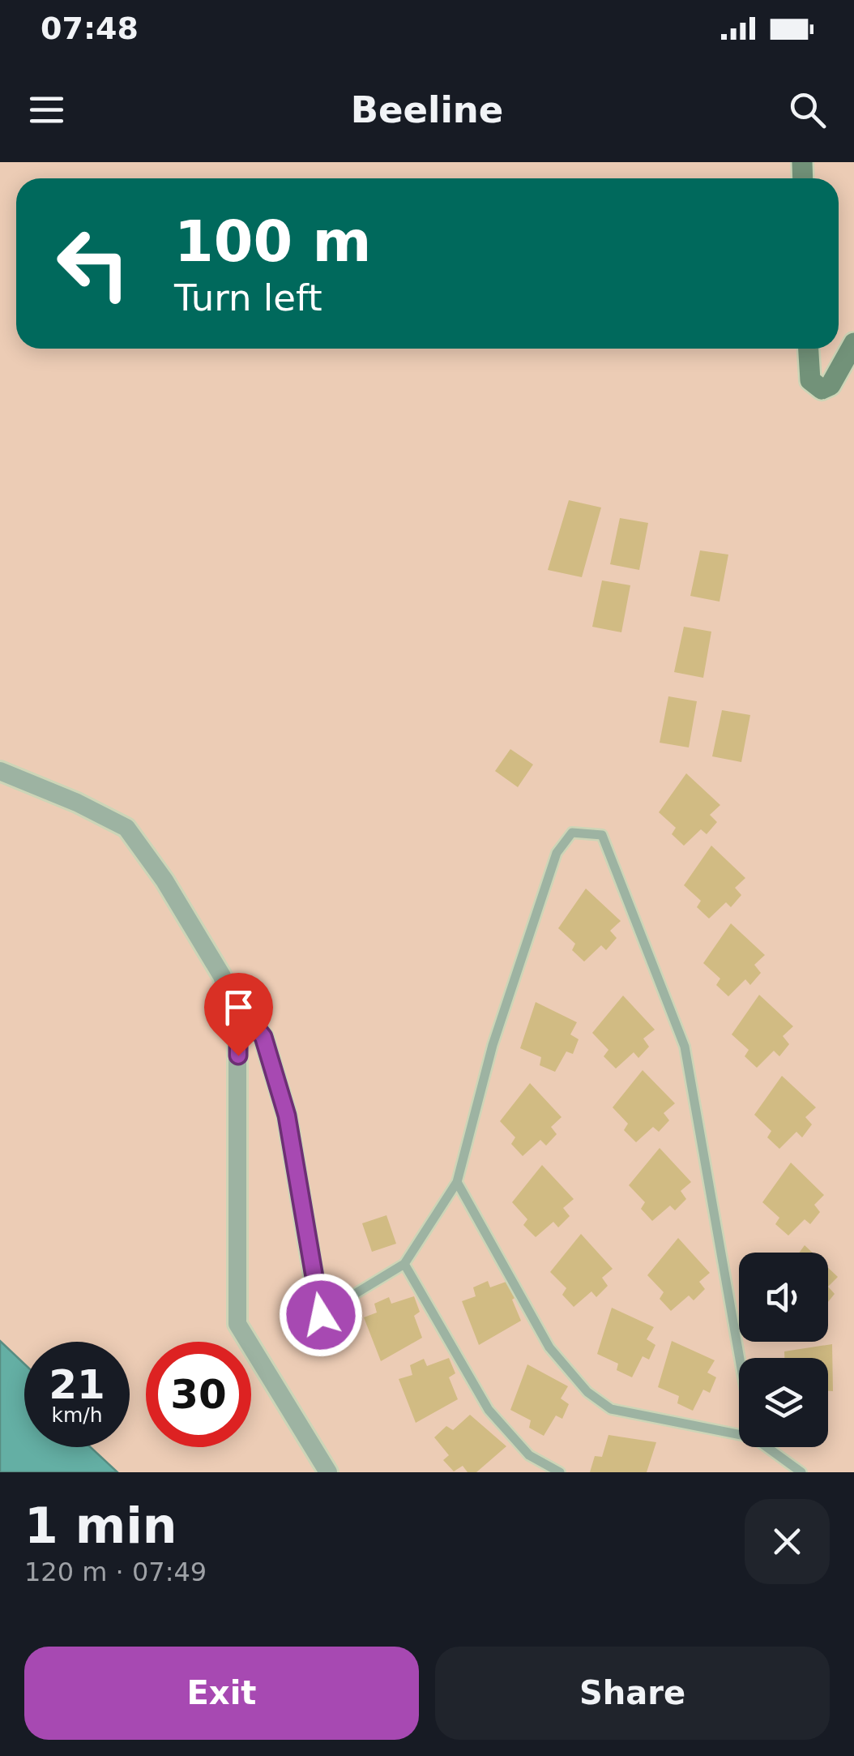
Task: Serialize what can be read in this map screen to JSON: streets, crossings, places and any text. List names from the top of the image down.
{
  "page": {
    "status": "07:48",
    "header": "Beeline",
    "turn": ["100 m", "Turn left"],
    "speed": "21 km/h",
    "limit": "30",
    "heading": ["1 min", "120 m · 07:49"],
    "buttons": ["Exit", "Share"]
  }
}
